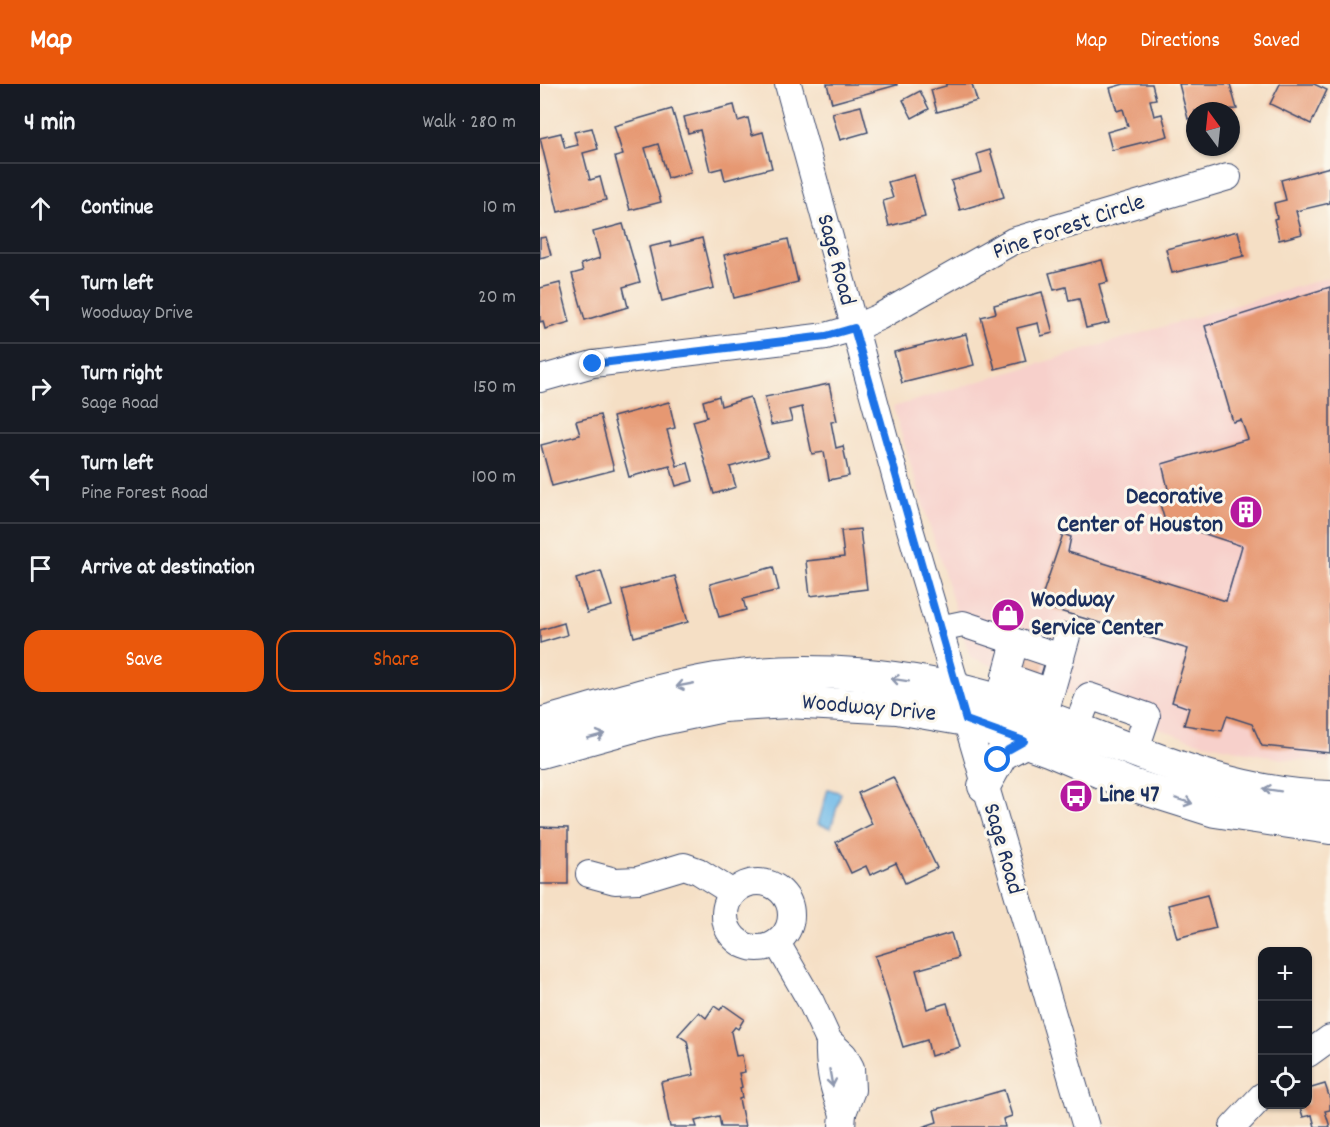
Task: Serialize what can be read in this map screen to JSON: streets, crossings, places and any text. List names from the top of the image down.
{
  "streets": {
    "main road": ["Woodway Drive"],
    "street": ["Pine Forest Circle", "Sage Road"]
  },
  "crossings": [
    ["Pine Forest Circle", "Sage Road"],
    ["Sage Road", "Woodway Drive"]
  ],
  "places": {
    "building": ["Decorative Center of Houston"],
    "shop": ["Woodway Service Center"],
    "bus stop": ["Line 47"]
  },
  "north": "top",
  "page": {
    "header": "Map",
    "nav": ["Map", "Directions", "Saved"],
    "heading": ["4 min", "Walk · 280 m"],
    "list": [
      ["Continue", "10 m"],
      ["Turn left", "Woodway Drive", "20 m"],
      ["Turn right", "Sage Road", "150 m"],
      ["Turn left", "Pine Forest Road", "100 m"],
      "Arrive at destination"
    ],
    "buttons": ["Save", "Share"],
    "map_buttons": ["+", "−"]
  }
}
